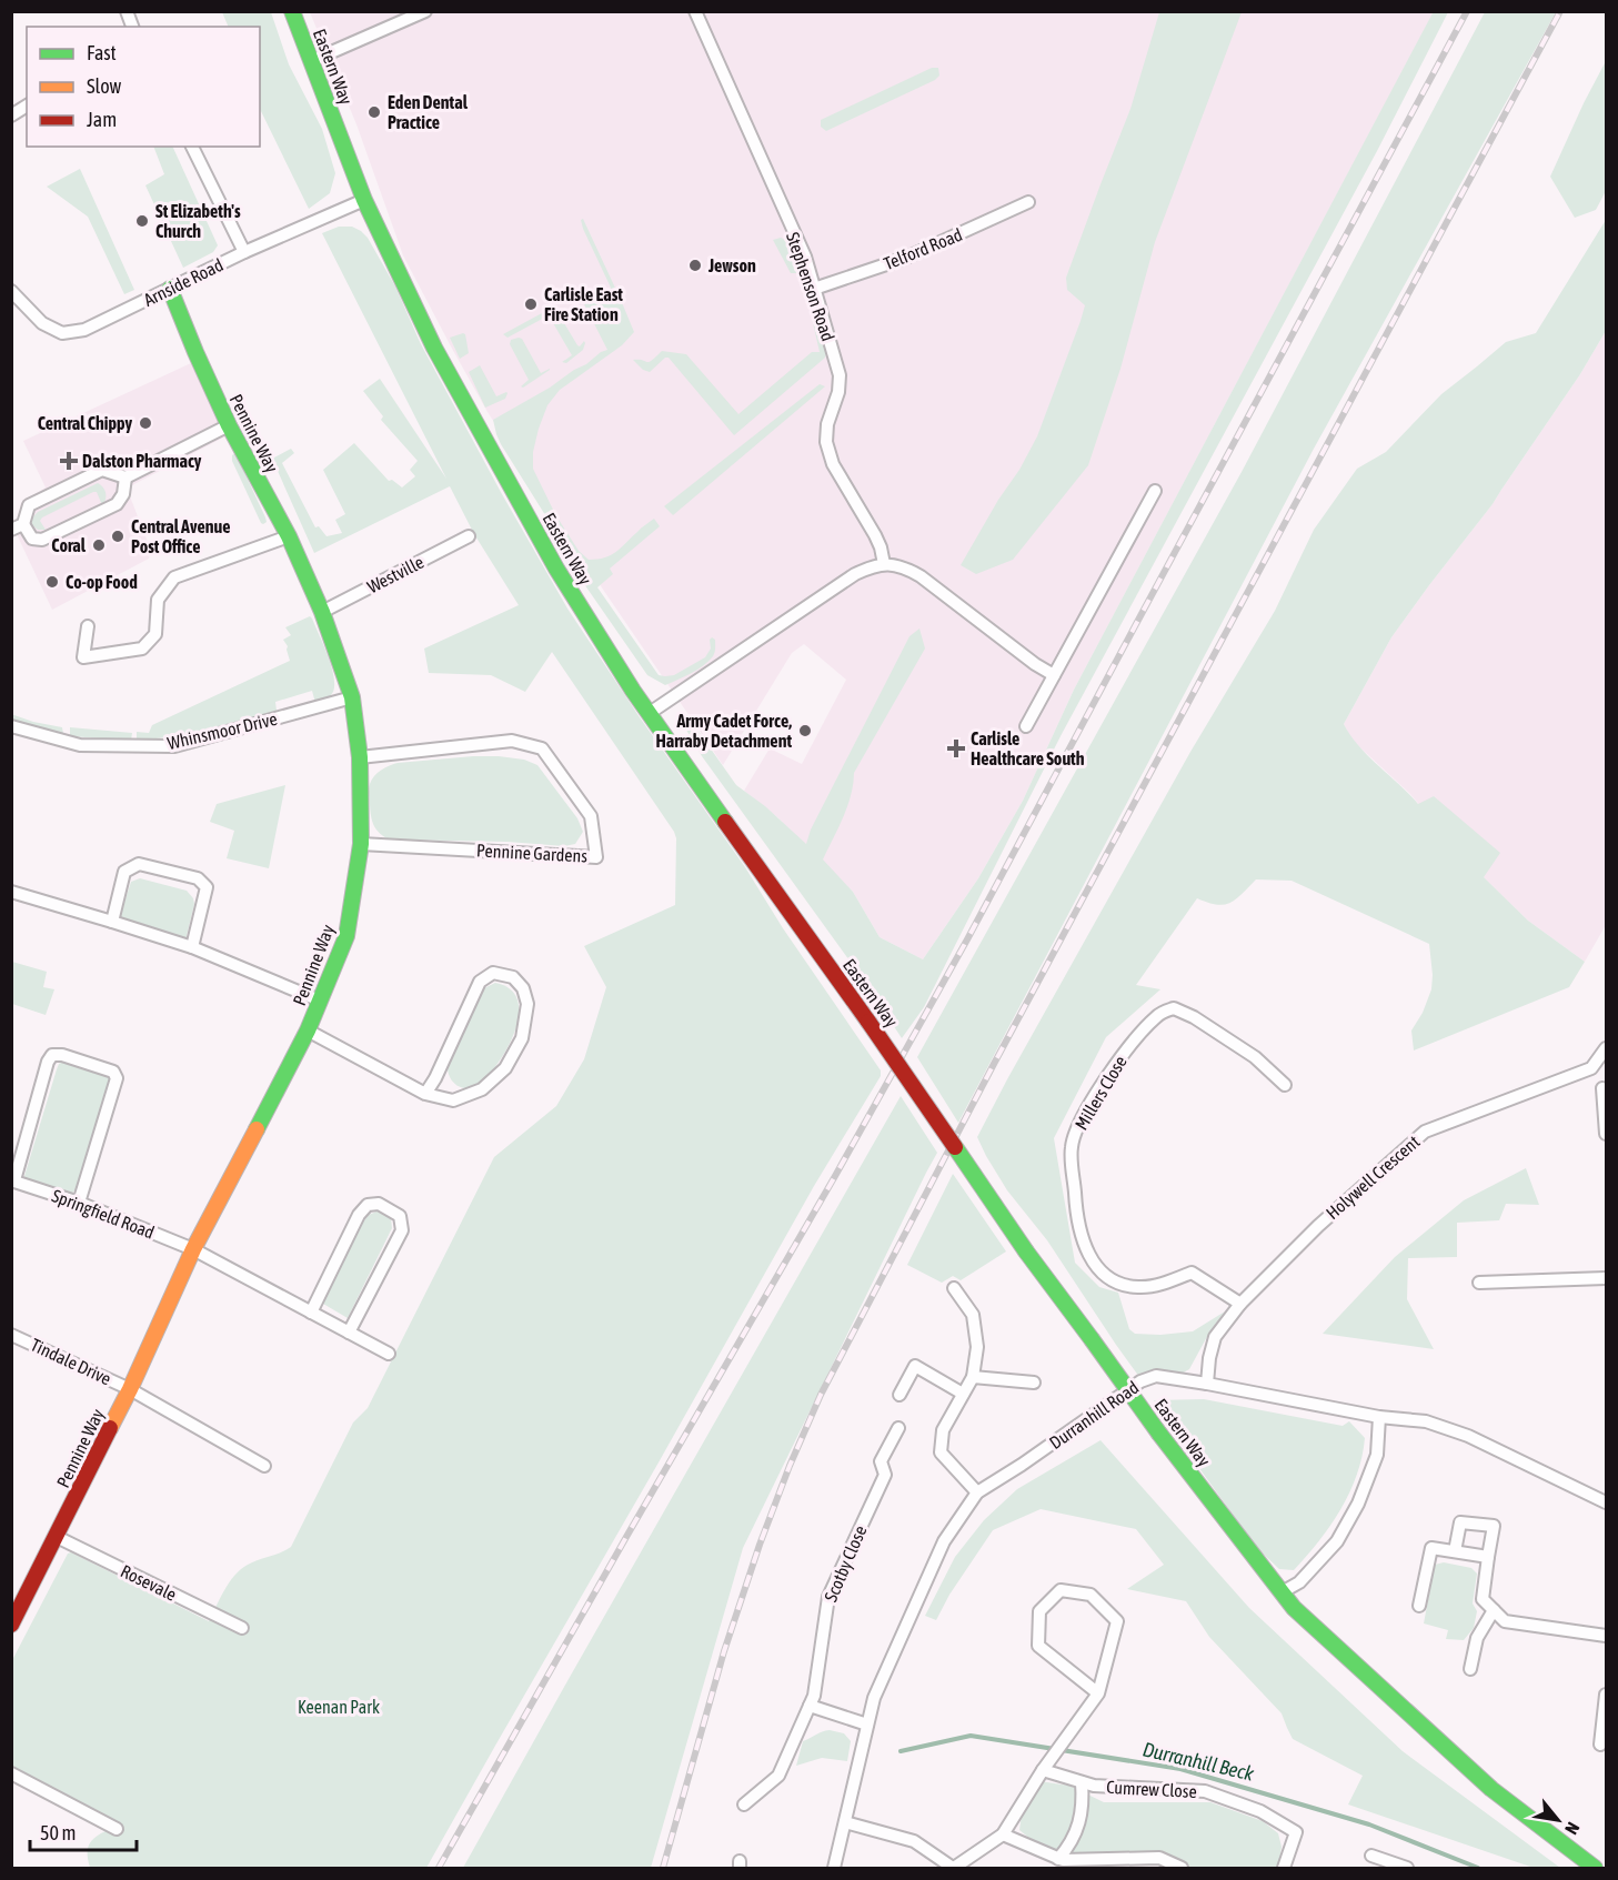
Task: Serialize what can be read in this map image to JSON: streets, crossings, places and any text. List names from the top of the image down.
{
  "streets": {
    "street": [
      "Eastern Way",
      "Telford Road",
      "Arnside Road",
      "Stephenson Road",
      "Pennine Way",
      "Westville",
      "Whinsmoor Drive",
      "Pennine Gardens",
      "Millers Close",
      "Holywell Crescent",
      "Springfield Road",
      "Tindale Drive",
      "Durranhill Road",
      "Scotby Close",
      "Rosevale",
      "Cumrew Close"
    ]
  },
  "crossings": [
    ["Eastern Way", "Arnside Road"],
    ["Telford Road", "Stephenson Road"],
    ["Arnside Road", "Pennine Way"],
    ["Pennine Way", "Westville"],
    ["Pennine Way", "Whinsmoor Drive"],
    ["Pennine Way", "Pennine Gardens"],
    ["Pennine Way", "Springfield Road"],
    ["Pennine Way", "Tindale Drive"],
    ["Pennine Way", "Rosevale"],
    ["Millers Close", "Holywell Crescent"],
    ["Holywell Crescent", "Durranhill Road"]
  ],
  "water": ["Durranhill Beck"],
  "parks": ["Keenan Park"],
  "places": {
    "other": [
      "Eden Dental Practice",
      "St Elizabeth's Church",
      "Jewson",
      "Carlisle East Fire Station",
      "Central Chippy",
      "Central Avenue Post Office",
      "Coral",
      "Co-op Food",
      "Army Cadet Force, Harraby Detachment"
    ],
    "health": ["Dalston Pharmacy", "Carlisle Healthcare South"]
  },
  "legend": ["Fast", "Slow", "Jam"],
  "scale_bar": "50 m",
  "north": "bottom right"
}
